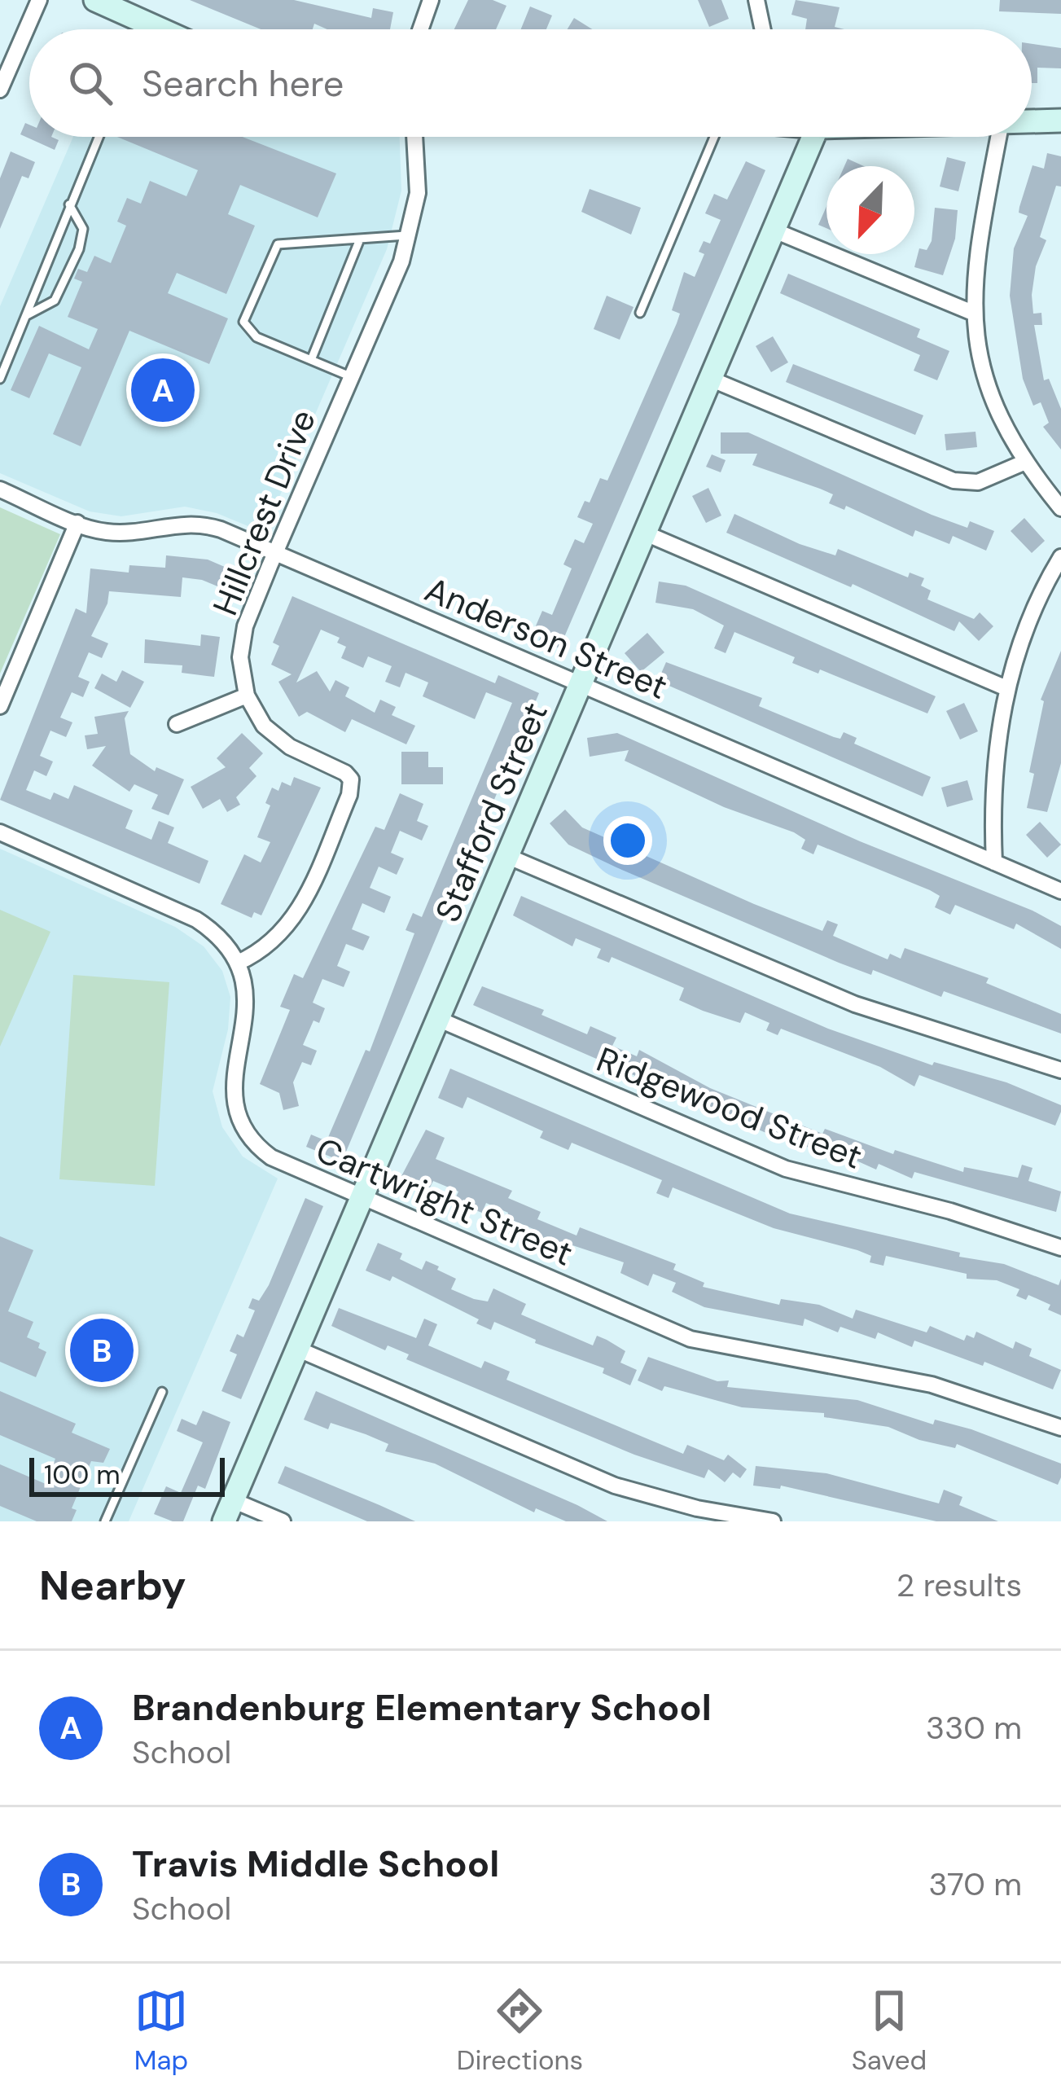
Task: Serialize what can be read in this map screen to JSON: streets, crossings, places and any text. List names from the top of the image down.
{
  "streets": {
    "street": [
      "Hillcrest Drive",
      "Anderson Street",
      "Stafford Street",
      "Ridgewood Street",
      "Cartwright Street"
    ]
  },
  "crossings": [
    ["Hillcrest Drive", "Anderson Street"],
    ["Hillcrest Drive", "Cartwright Street"],
    ["Anderson Street", "Stafford Street"],
    ["Stafford Street", "Ridgewood Street"],
    ["Stafford Street", "Cartwright Street"]
  ],
  "scale_bar": "100 m",
  "north": "bottom left",
  "page": {
    "search": "Search here",
    "pins": ["A", "B"],
    "scale": "100 m",
    "heading": ["Nearby", "2 results"],
    "list": [
      {
        "mark": "A",
        "name": "Brandenburg Elementary School",
        "note": "School",
        "value": "330 m"
      },
      {
        "mark": "B",
        "name": "Travis Middle School",
        "note": "School",
        "value": "370 m"
      }
    ],
    "nav": ["Map", "Directions", "Saved"]
  }
}
